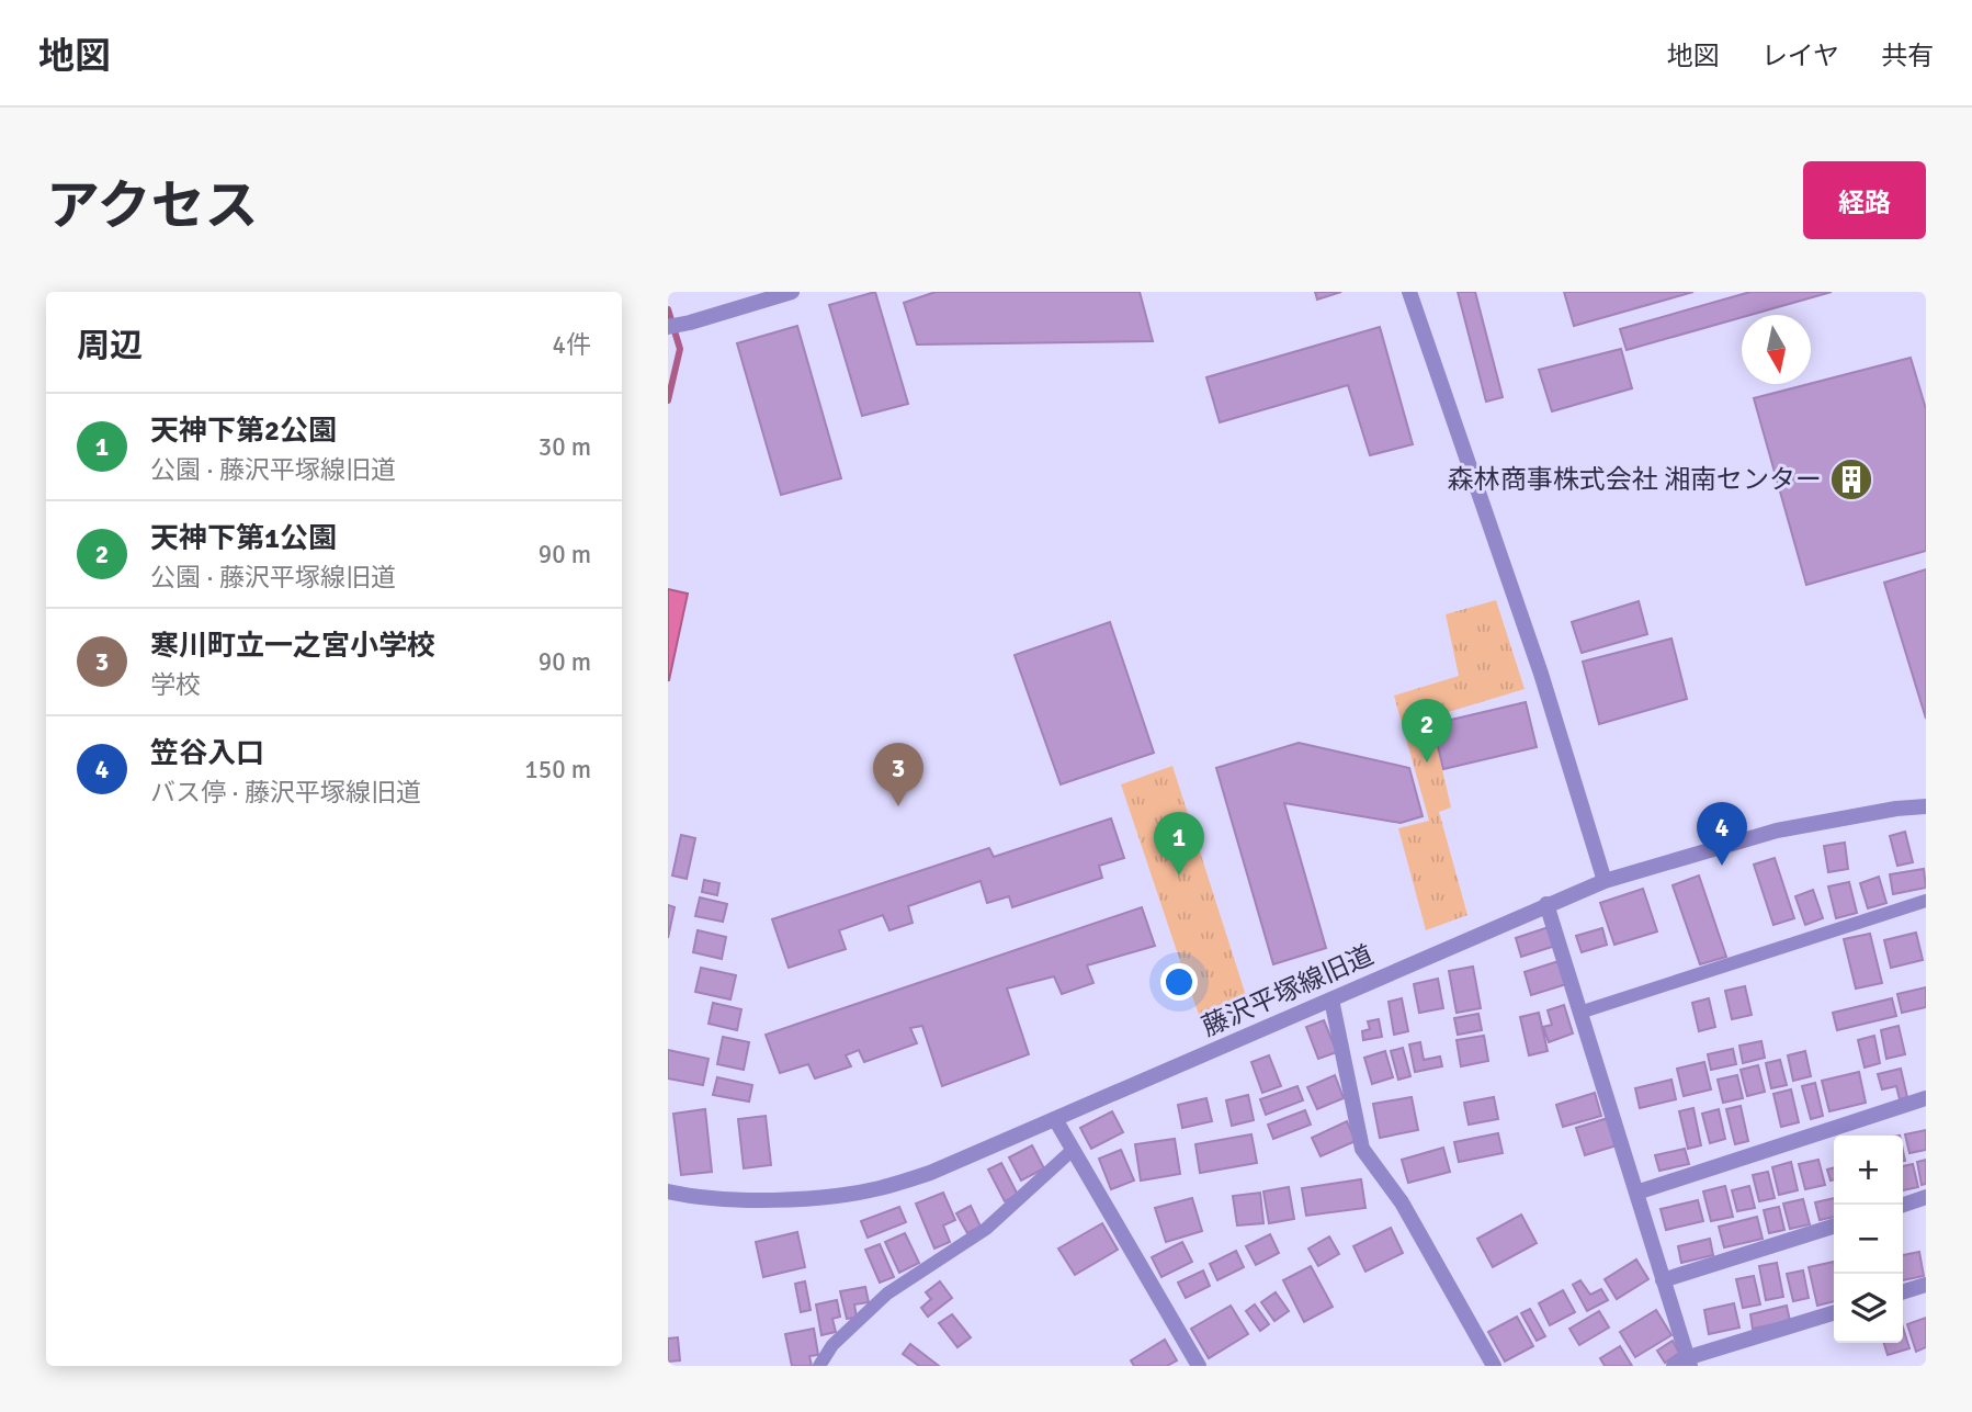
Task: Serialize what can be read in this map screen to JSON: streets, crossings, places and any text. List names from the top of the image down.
{
  "streets": {
    "street": ["藤沢平塚線旧道"]
  },
  "places": {
    "building": ["森林商事株式会社 湘南センター"]
  },
  "north": "bottom",
  "page": {
    "header": "地図",
    "nav": ["地図", "レイヤ", "共有"],
    "title": "アクセス",
    "buttons": "経路",
    "heading": ["周辺", "4件"],
    "list": [
      {
        "mark": "1",
        "name": "天神下第2公園",
        "note": "公園 · 藤沢平塚線旧道",
        "value": "30 m"
      },
      {
        "mark": "2",
        "name": "天神下第1公園",
        "note": "公園 · 藤沢平塚線旧道",
        "value": "90 m"
      },
      {
        "mark": "3",
        "name": "寒川町立一之宮小学校",
        "note": "学校",
        "value": "90 m"
      },
      {
        "mark": "4",
        "name": "笠谷入口",
        "note": "バス停 · 藤沢平塚線旧道",
        "value": "150 m"
      }
    ],
    "pins": [
      "2",
      "3",
      "4",
      "1"
    ],
    "map_buttons": ["+", "−"]
  }
}
